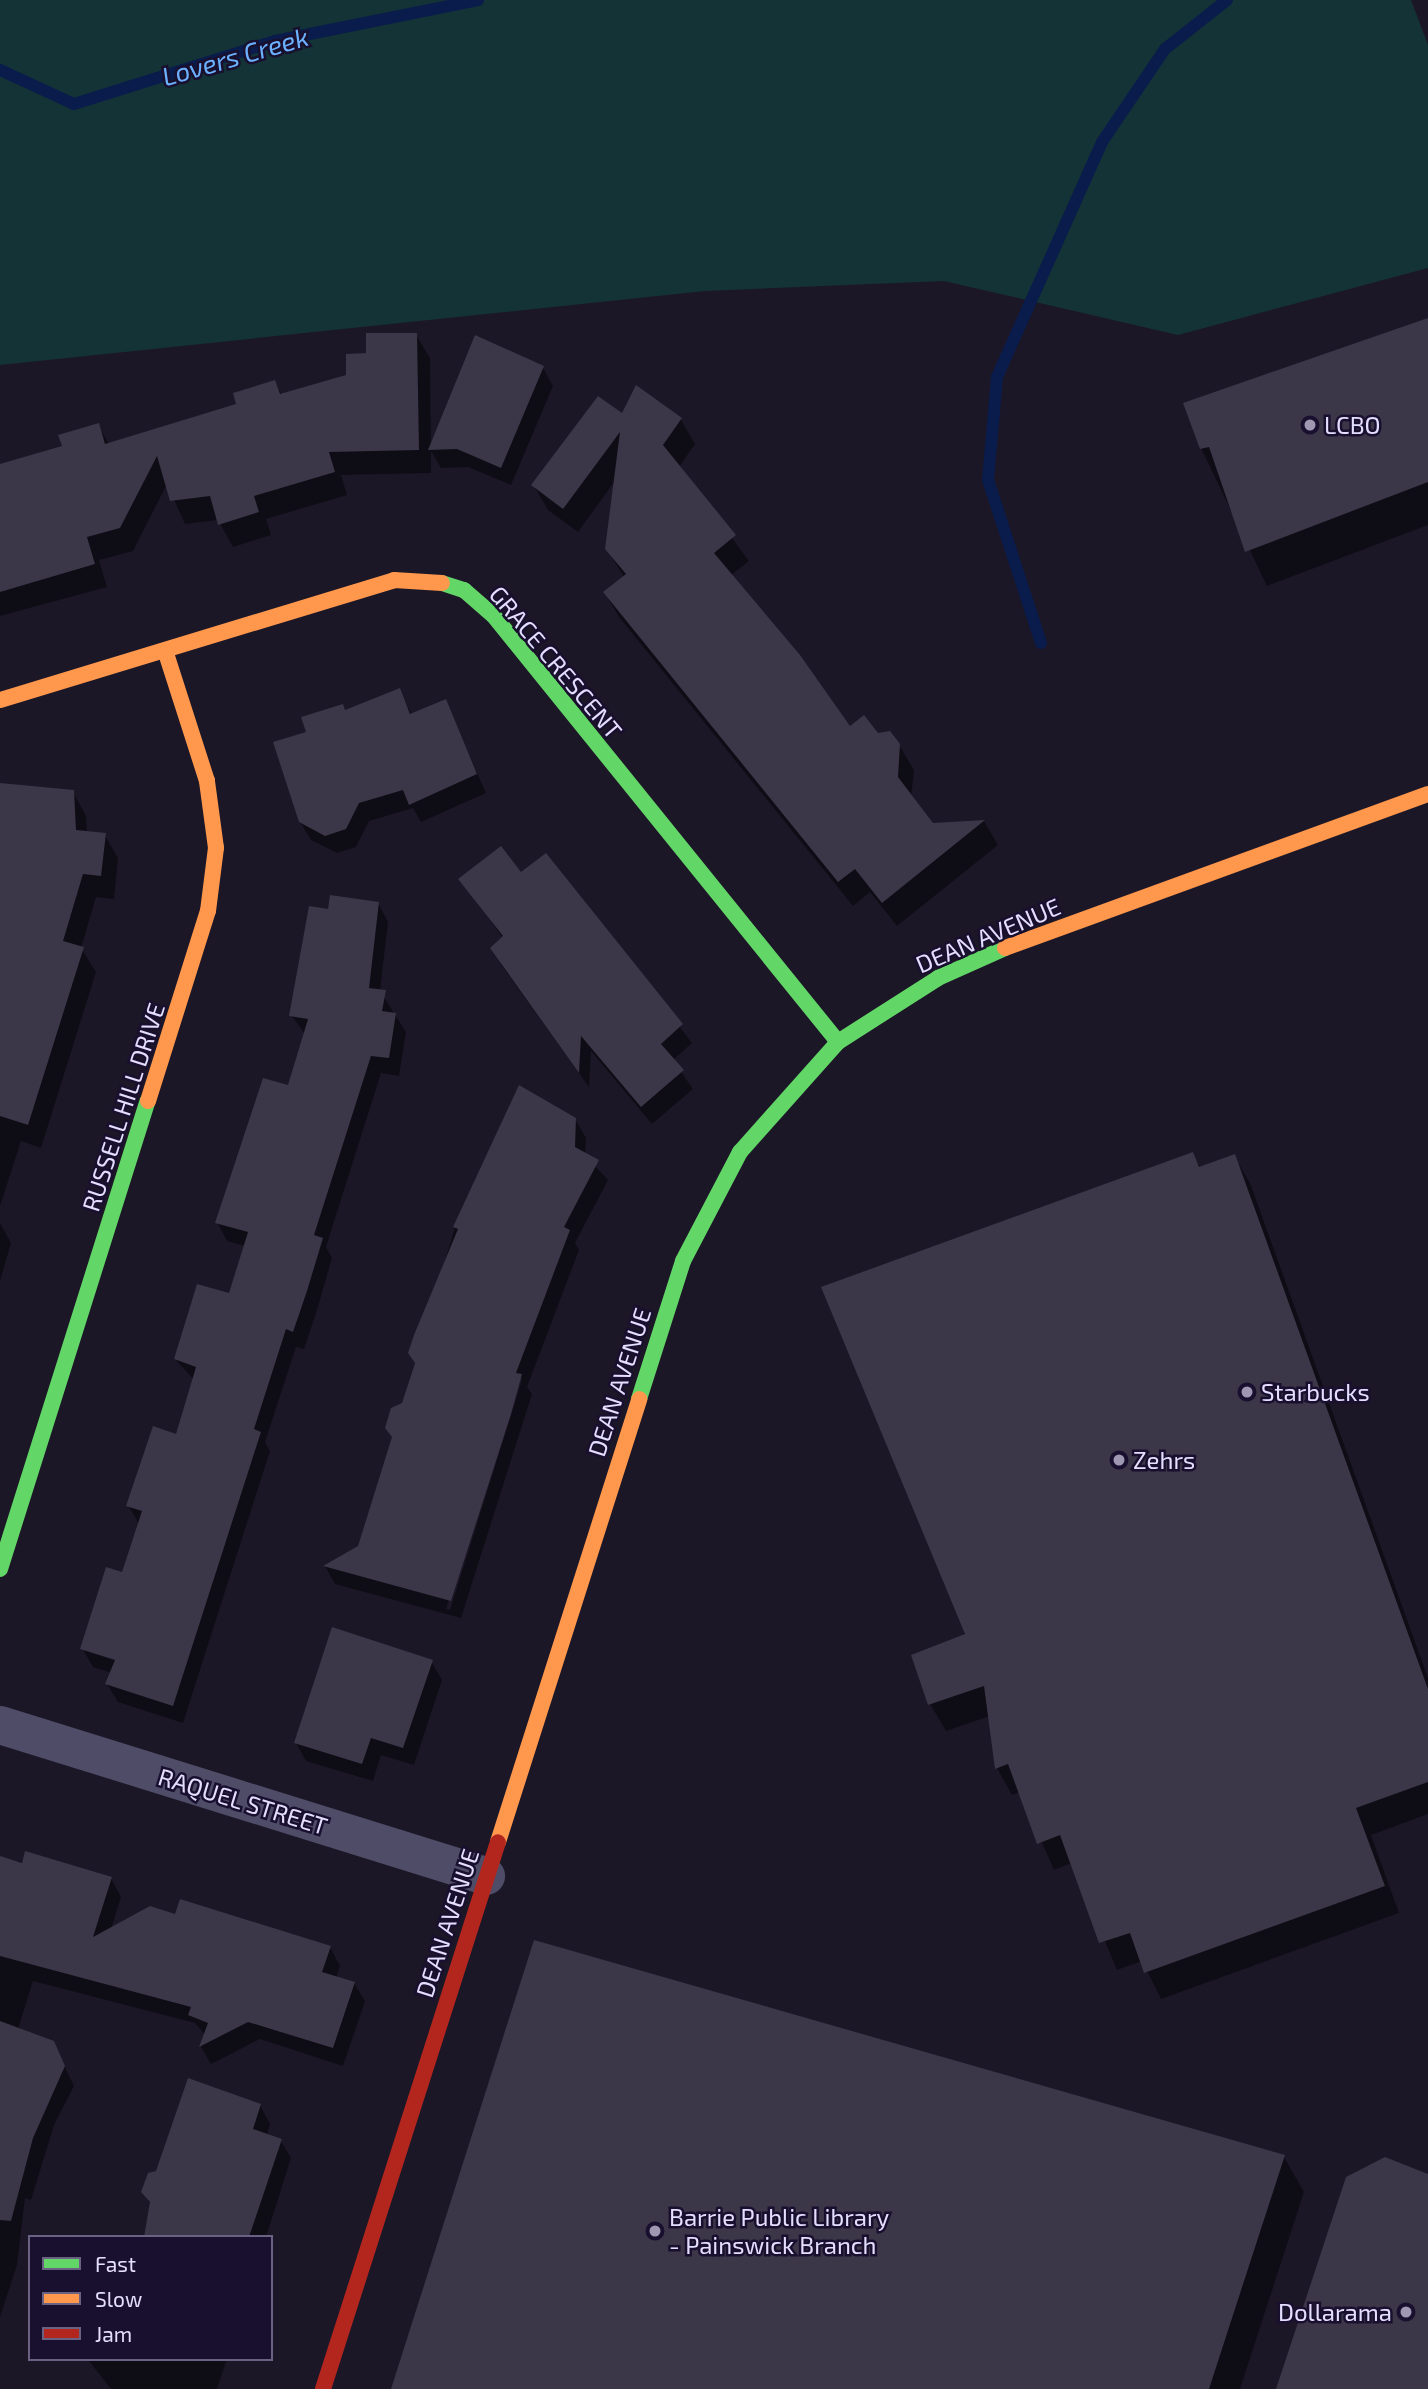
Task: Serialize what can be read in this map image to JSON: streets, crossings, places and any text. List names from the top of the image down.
{
  "streets": {
    "street": [
      "GRACE CRESCENT",
      "DEAN AVENUE",
      "RUSSELL HILL DRIVE",
      "RAQUEL STREET"
    ]
  },
  "crossings": [
    ["GRACE CRESCENT", "DEAN AVENUE"],
    ["GRACE CRESCENT", "RUSSELL HILL DRIVE"],
    ["DEAN AVENUE", "RAQUEL STREET"]
  ],
  "water": ["Lovers Creek"],
  "places": [
    "LCBO",
    "Starbucks",
    "Zehrs",
    "Barrie Public Library - Painswick Branch",
    "Dollarama"
  ],
  "legend": ["Fast", "Slow", "Jam"]
}
